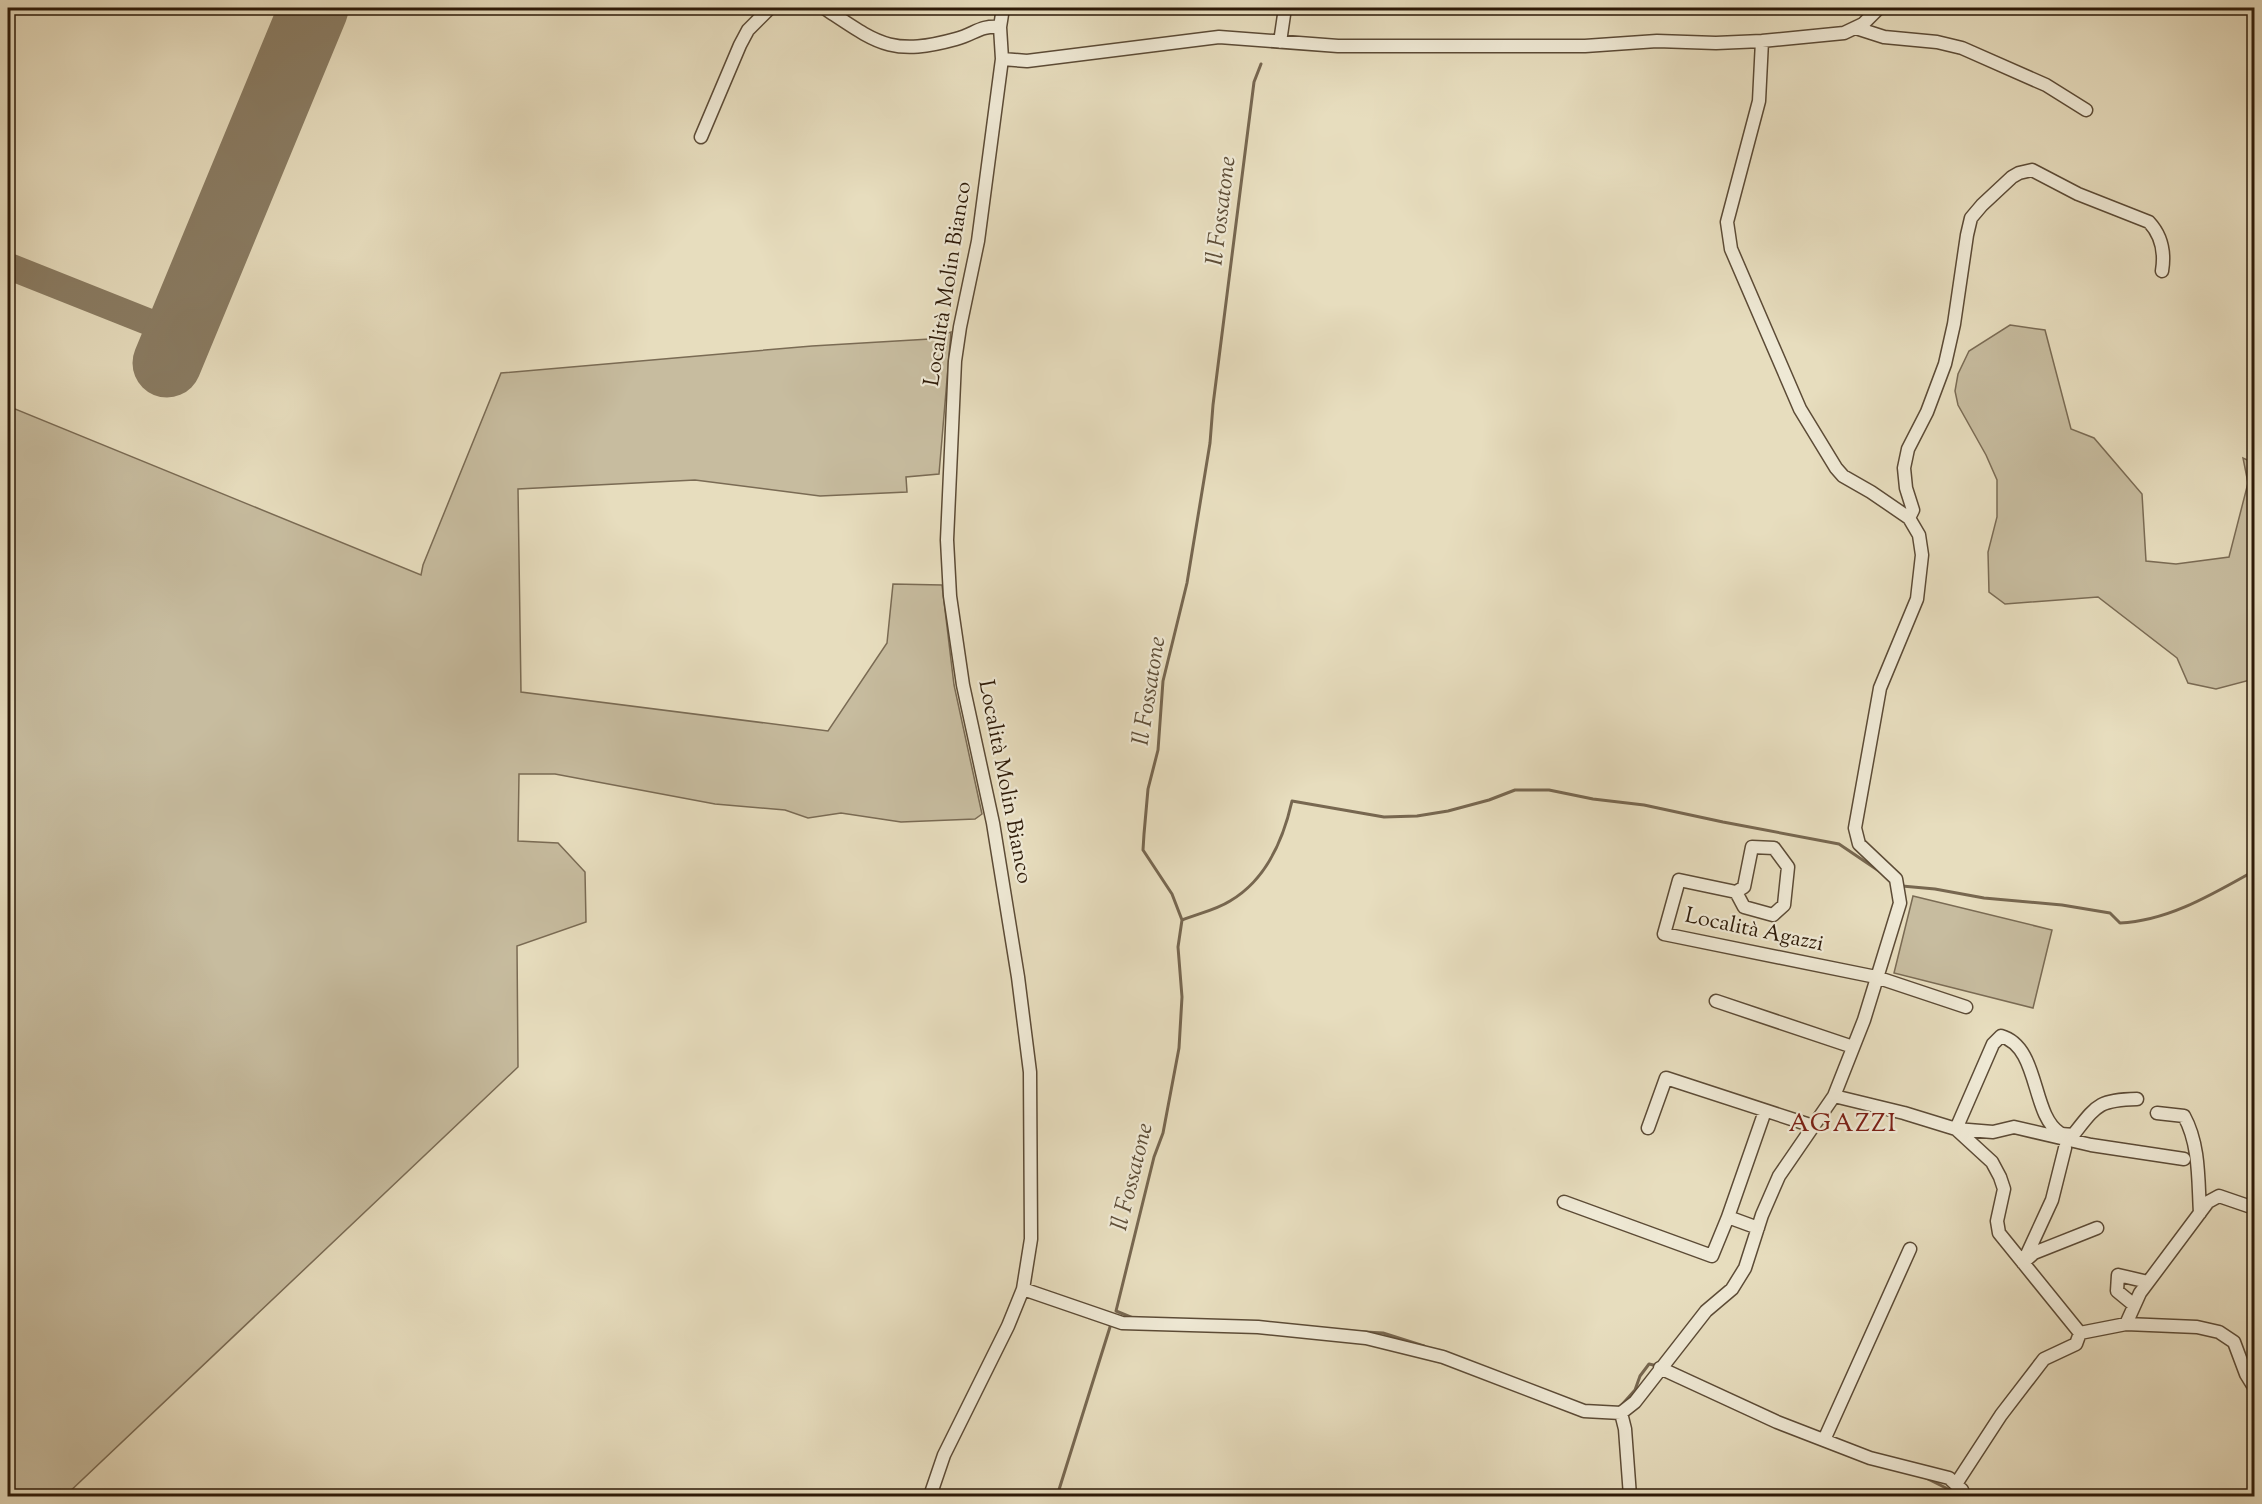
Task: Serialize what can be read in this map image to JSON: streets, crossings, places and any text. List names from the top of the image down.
{
  "streets": {
    "street": ["Località Molin Bianco", "Località Agazzi"]
  },
  "districts": ["AGAZZI"],
  "water": ["Il Fossatone"]
}
